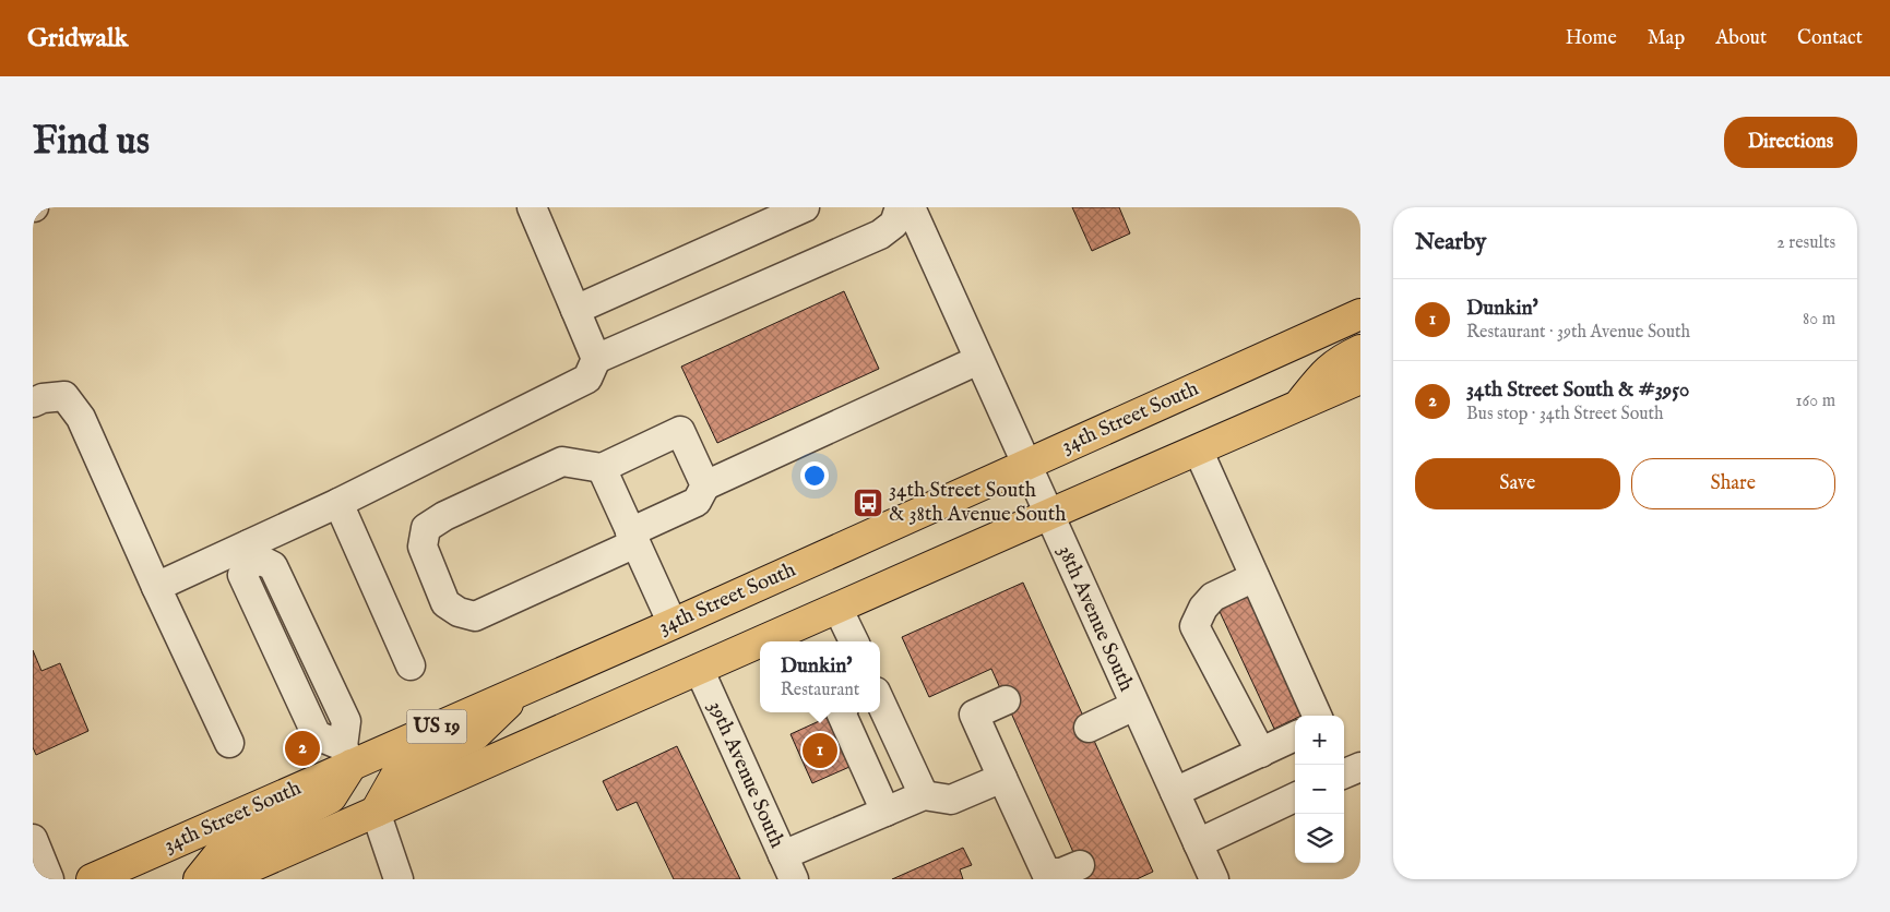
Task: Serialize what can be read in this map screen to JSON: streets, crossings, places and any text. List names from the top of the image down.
{
  "streets": {
    "highway": ["34th Street South", "US 19"],
    "street": ["38th Avenue South", "39th Avenue South"]
  },
  "crossings": [
    ["34th Street South", "38th Avenue South"],
    ["38th Avenue South", "US 19"],
    ["US 19", "39th Avenue South"]
  ],
  "places": {
    "bus stop": ["34th Street South & 38th Avenue South"]
  },
  "page": {
    "header": "Gridwalk",
    "nav": [
      "Home",
      "Map",
      "About",
      "Contact"
    ],
    "buttons": [
      "Directions",
      ["Save", "Share"]
    ],
    "title": "Find us",
    "heading": ["Nearby", "2 results"],
    "list": [
      {
        "mark": "1",
        "name": "Dunkin'",
        "note": "Restaurant · 39th Avenue South",
        "value": "80 m"
      },
      {
        "mark": "2",
        "name": "34th Street South & #3950",
        "note": "Bus stop · 34th Street South",
        "value": "160 m"
      }
    ],
    "popup": ["Dunkin'", "Restaurant"],
    "map_buttons": ["+", "−"],
    "pins": ["2", "1"]
  }
}
